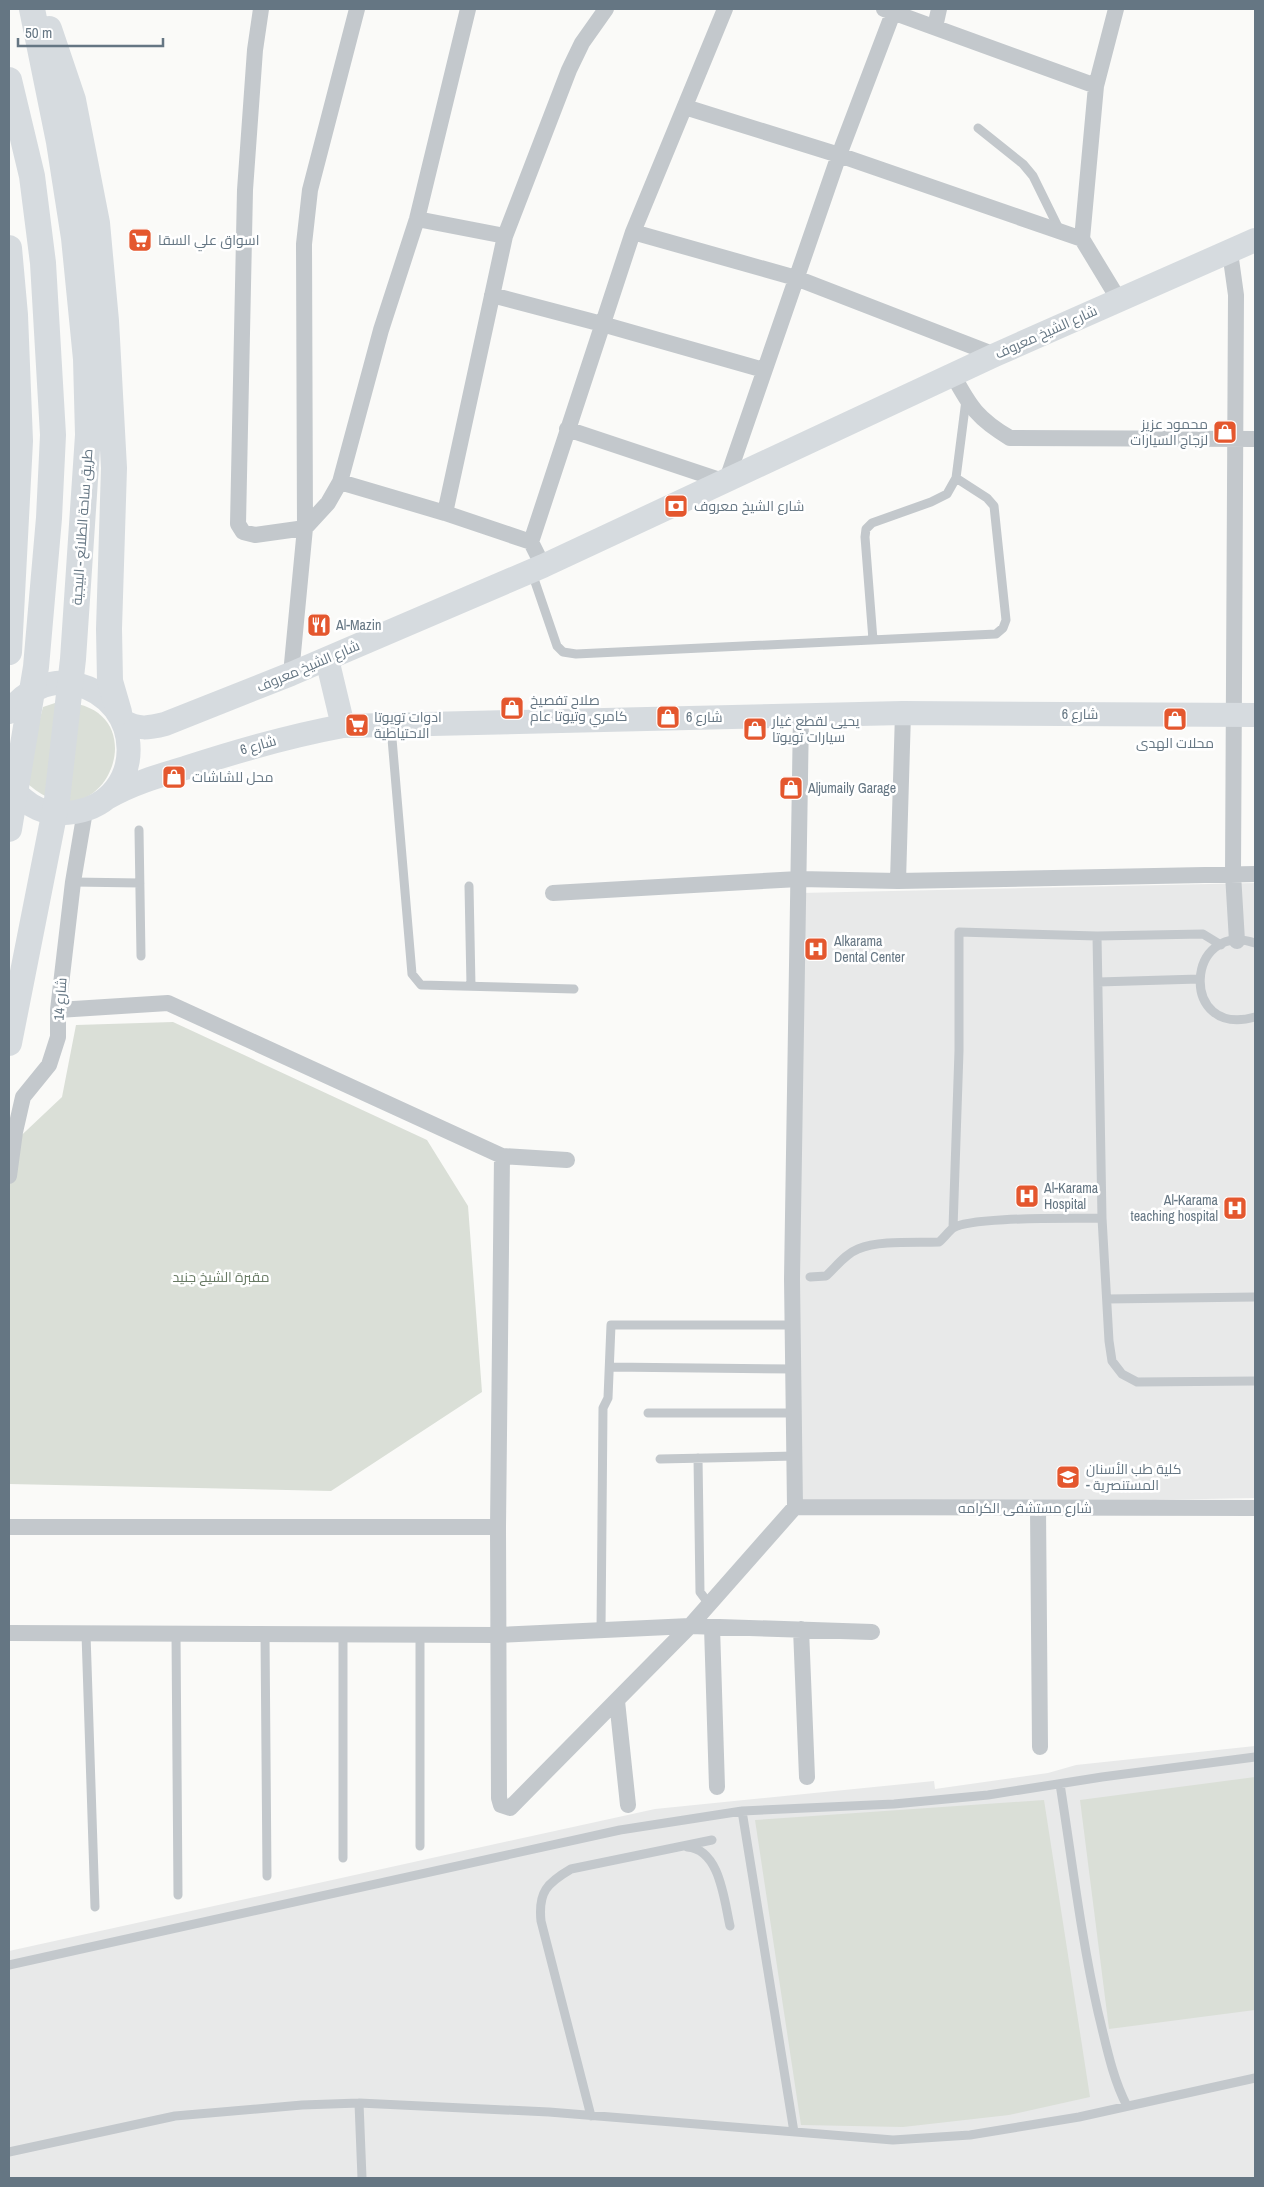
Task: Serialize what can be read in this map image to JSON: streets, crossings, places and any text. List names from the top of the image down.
{
  "streets": {
    "main road": ["طريق ساحة الطلائع - البيجية"],
    "street": [
      "شارع الشيخ معروف",
      "شارع 6",
      "شارع 14",
      "شارع مستشفى الكرامه"
    ]
  },
  "crossings": [
    ["شارع 6", "شارع 14"]
  ],
  "parks": ["مقبرة الشيخ جنيد"],
  "places": {
    "supermarket": ["اسواق علي السقا", "ادوات تويوتا الاحتياطية"],
    "shop": [
      "محمود عزيز لزجاج السيارات",
      "صلاح تفصيخ كامري وتيوتا عام",
      "شارع 6",
      "محلات الهدى",
      "يحيى لقطع غيار سيارات تويوتا",
      "محل للشاشات",
      "Aljumaily Garage"
    ],
    "bank": ["شارع الشيخ معروف"],
    "restaurant": ["Al-Mazin"],
    "hospital": ["Alkarama Dental Center", "Al-Karama Hospital", "Al-Karama teaching hospital"],
    "school or university": ["كلية طب الأسنان - المستنصرية"]
  },
  "scale_bar": "50 m"
}
